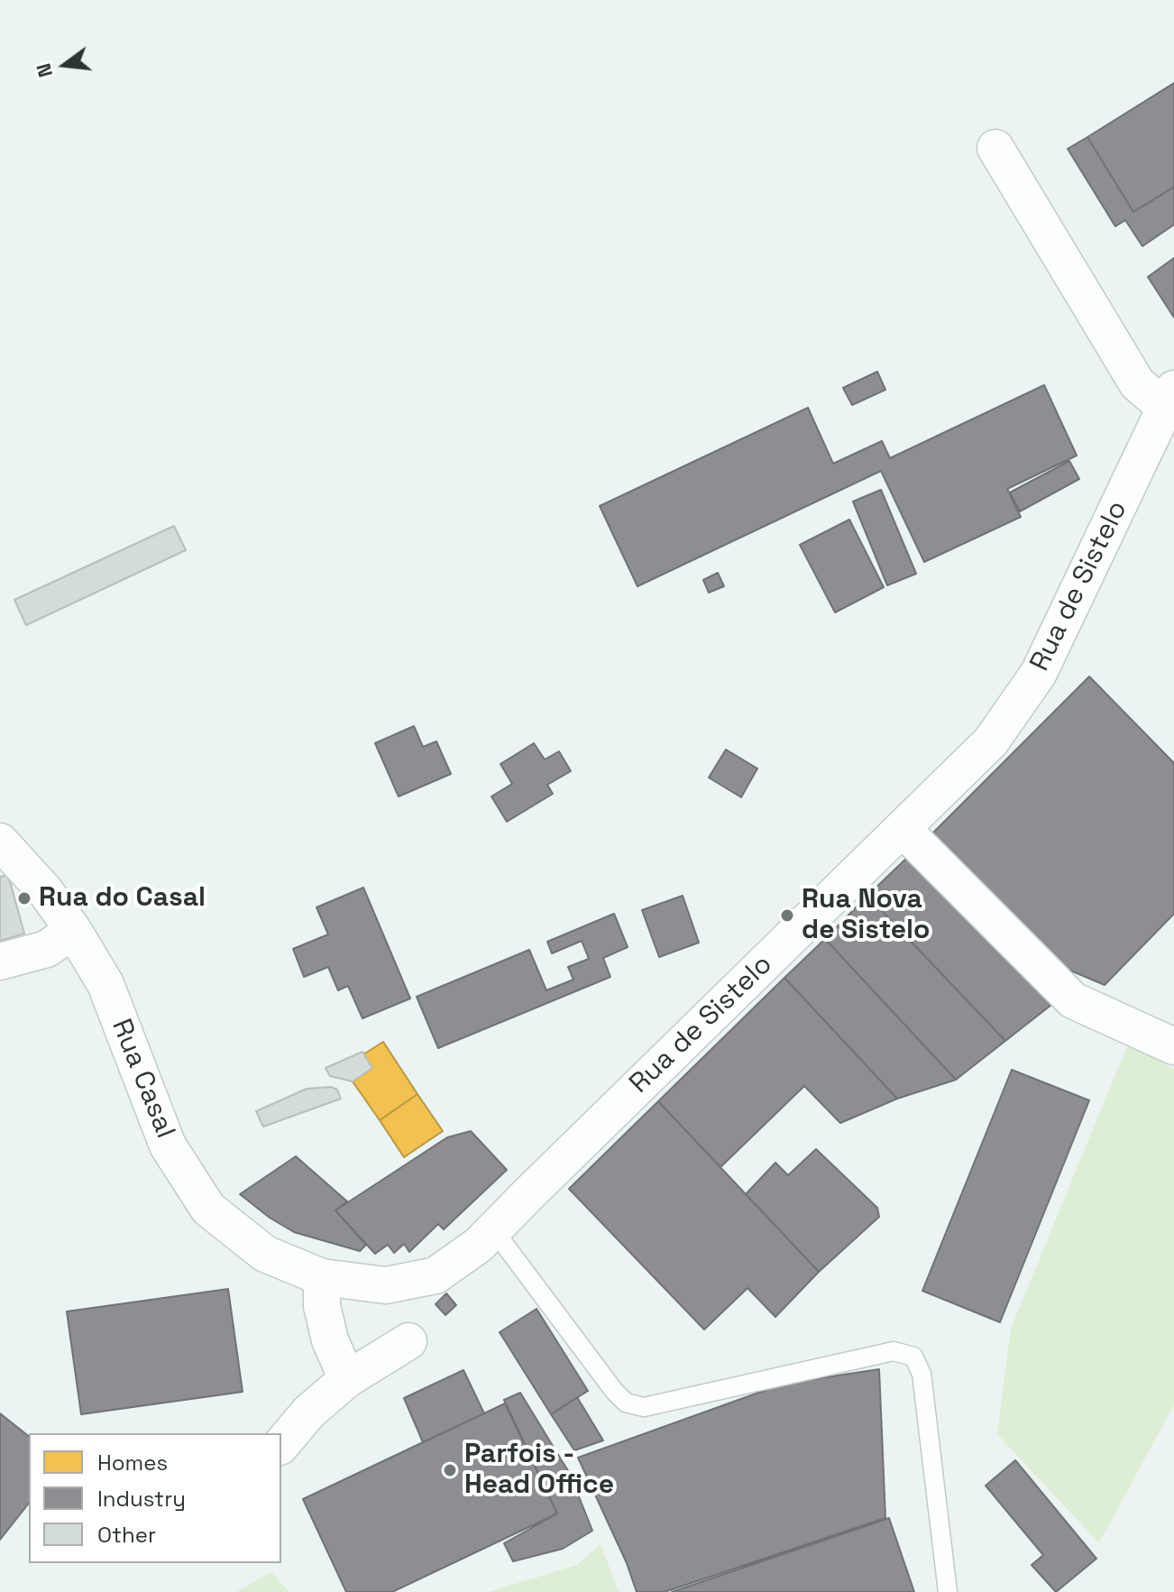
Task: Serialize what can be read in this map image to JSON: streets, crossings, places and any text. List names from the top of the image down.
{
  "streets": {
    "street": ["Rua de Sistelo", "Rua Casal"]
  },
  "crossings": [
    ["Rua de Sistelo", "Rua Casal"]
  ],
  "places": ["Rua do Casal", "Rua Nova de Sistelo", "Parfois - Head Office"],
  "legend": ["Homes", "Industry", "Other"],
  "north": "left"
}
